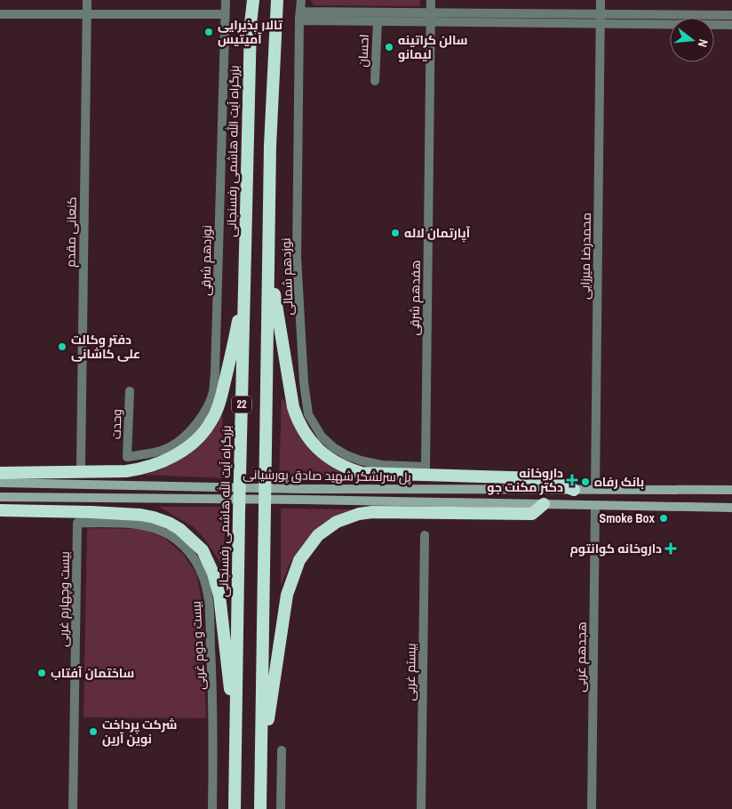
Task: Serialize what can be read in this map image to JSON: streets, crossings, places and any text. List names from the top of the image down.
{
  "streets": {
    "highway": ["بزرگراه آیت الله هاشمی رفسنجانی", "22"],
    "main road": ["پل سرلشکر شهید صادق پورشیانی"],
    "street": [
      "احسان",
      "کنعانی مقدم",
      "محمدرضا میرزایی",
      "نوزدهم شرقی",
      "نوزدهم شمالی",
      "هفدهم شرقی",
      "وحدت",
      "بیست وچهارم غربی",
      "بیست و دوم غربی",
      "هجدهم غربی",
      "بیستم غربی"
    ]
  },
  "crossings": [
    ["محمدرضا میرزایی", "پل سرلشکر شهید صادق پورشیانی"],
    ["نوزدهم شرقی", "وحدت"],
    ["نوزدهم شمالی", "هفدهم شرقی"],
    ["پل سرلشکر شهید صادق پورشیانی", "هجدهم غربی"],
    ["بیست وچهارم غربی", "بیست و دوم غربی"]
  ],
  "places": {
    "other": [
      "تالار پذیرایی آمیتیس",
      "سالن کراتینه لیمانو",
      "آپارتمان لاله",
      "دفتر وکالت علی کاشانی",
      "بانک رفاه",
      "Smoke Box",
      "ساختمان آفتاب",
      "شرکت پرداخت نوین آرین"
    ],
    "health": ["داروخانه دکتر مکنت جو", "داروخانه کوانتوم"]
  },
  "north": "right"
}
